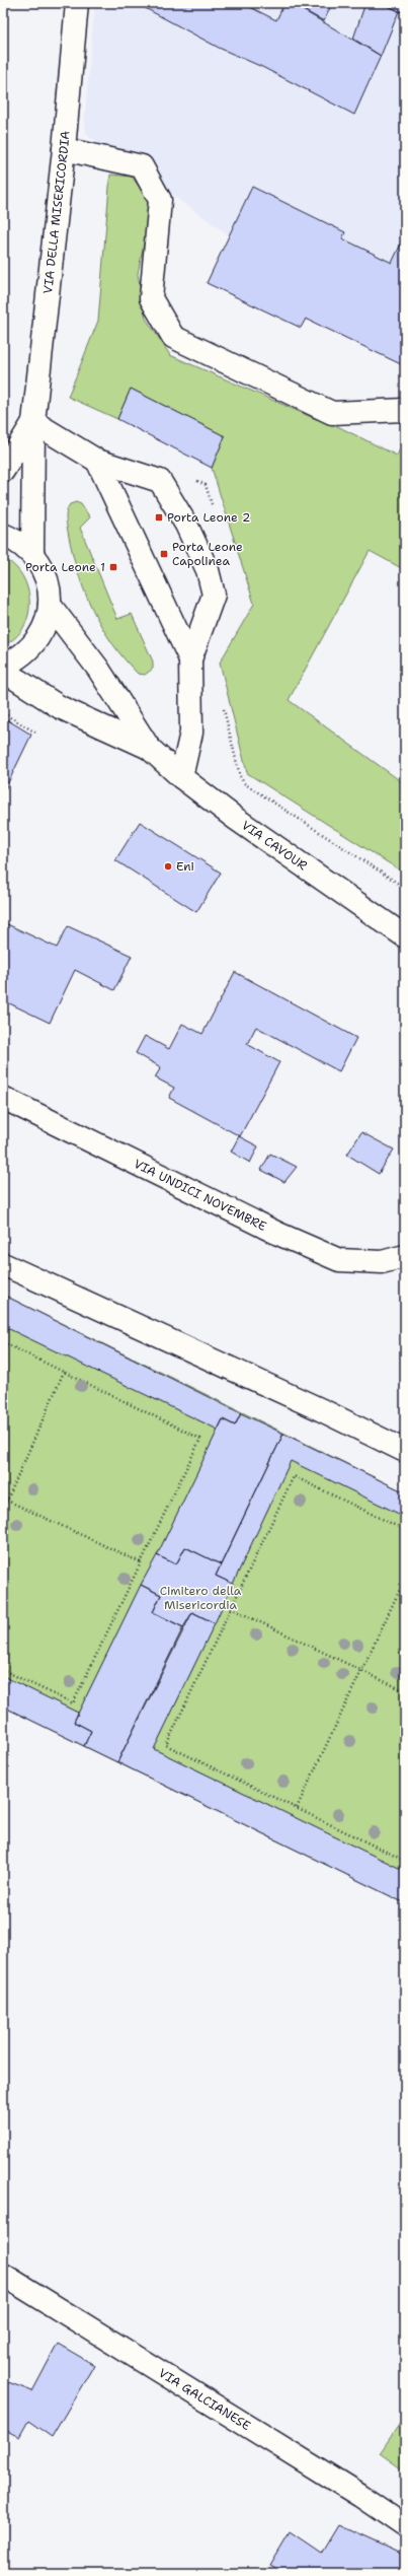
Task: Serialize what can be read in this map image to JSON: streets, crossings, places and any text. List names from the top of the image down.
{
  "streets": {
    "street": [
      "VIA DELLA MISERICORDIA",
      "VIA CAVOUR",
      "VIA UNDICI NOVEMBRE",
      "VIA GALCIANESE"
    ]
  },
  "parks": ["Cimitero della Misericordia"],
  "places": {
    "transit": ["Porta Leone 2", "Porta Leone Capolinea", "Porta Leone 1"],
    "other": ["Eni"]
  }
}
